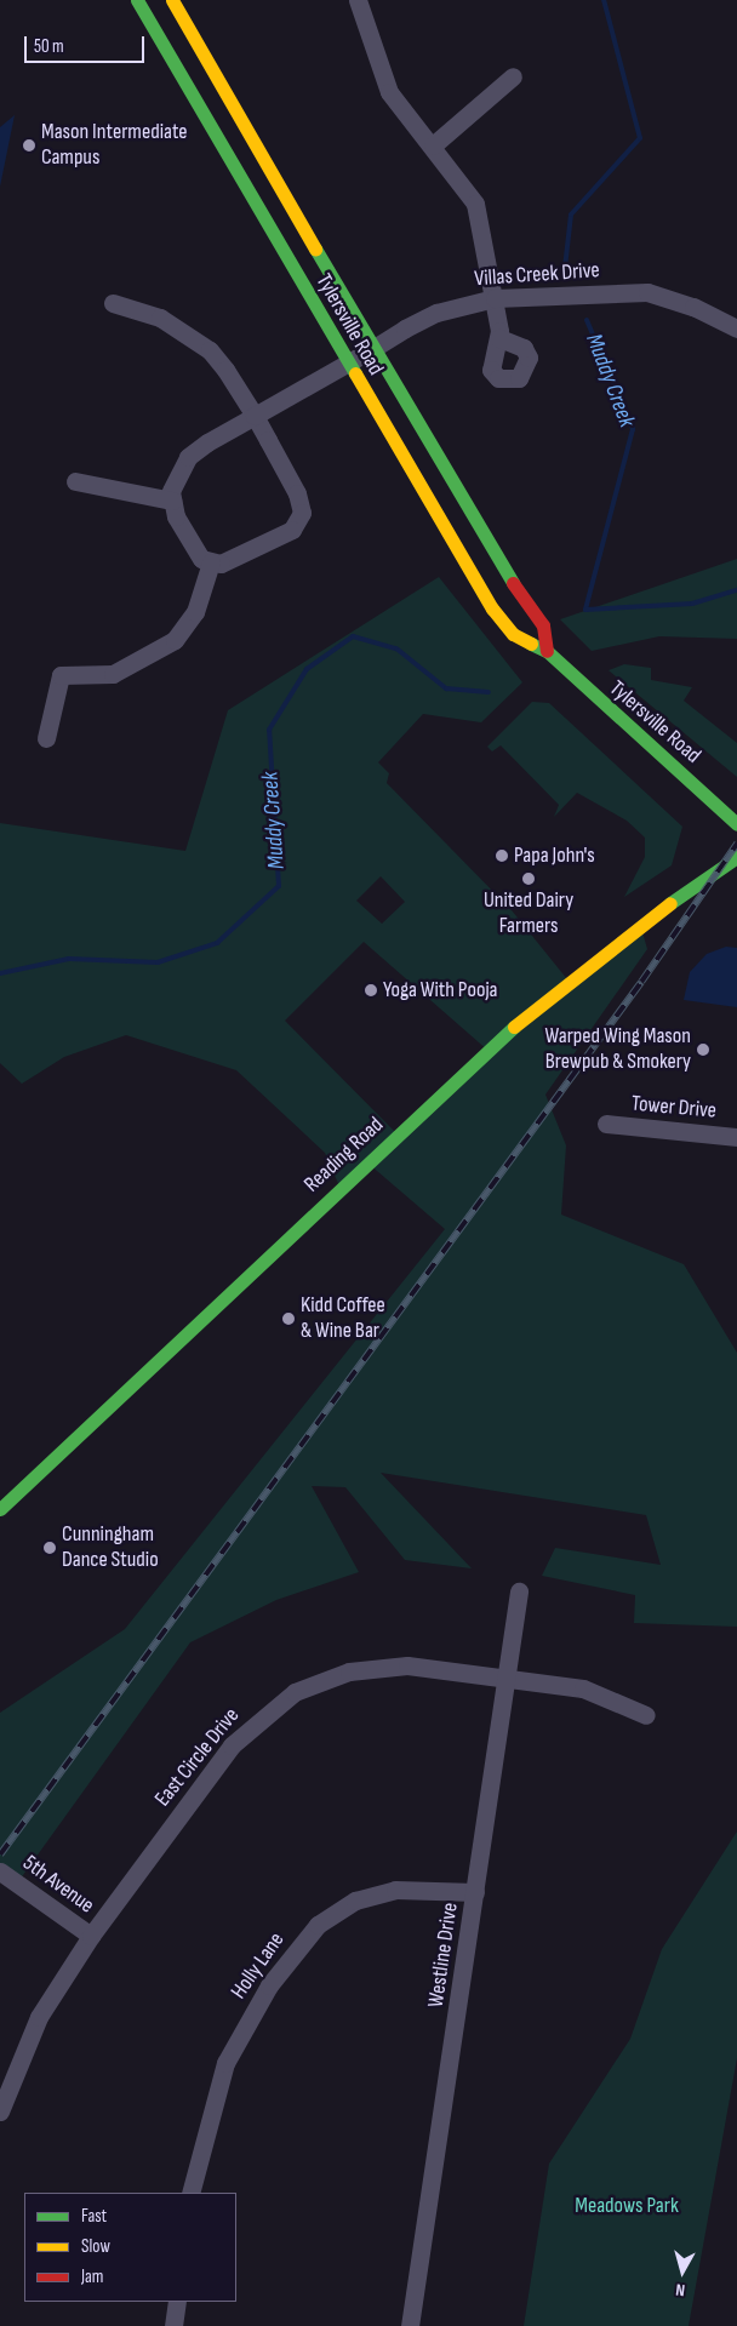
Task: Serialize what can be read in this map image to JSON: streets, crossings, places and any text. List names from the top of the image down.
{
  "streets": {
    "main road": ["Tylersville Road", "Reading Road"],
    "street": [
      "Villas Creek Drive",
      "Tower Drive",
      "East Circle Drive",
      "5th Avenue",
      "Westline Drive",
      "Holly Lane"
    ]
  },
  "crossings": [
    ["Villas Creek Drive", "Tylersville Road"],
    ["East Circle Drive", "5th Avenue"],
    ["East Circle Drive", "Westline Drive"],
    ["Westline Drive", "Holly Lane"]
  ],
  "water": ["Muddy Creek"],
  "parks": ["Meadows Park"],
  "places": [
    "Mason Intermediate Campus",
    "Papa John's",
    "United Dairy Farmers",
    "Yoga With Pooja",
    "Warped Wing Mason Brewpub & Smokery",
    "Kidd Coffee & Wine Bar",
    "Cunningham Dance Studio"
  ],
  "legend": ["Fast", "Slow", "Jam"],
  "scale_bar": "50 m",
  "north": "bottom"
}
